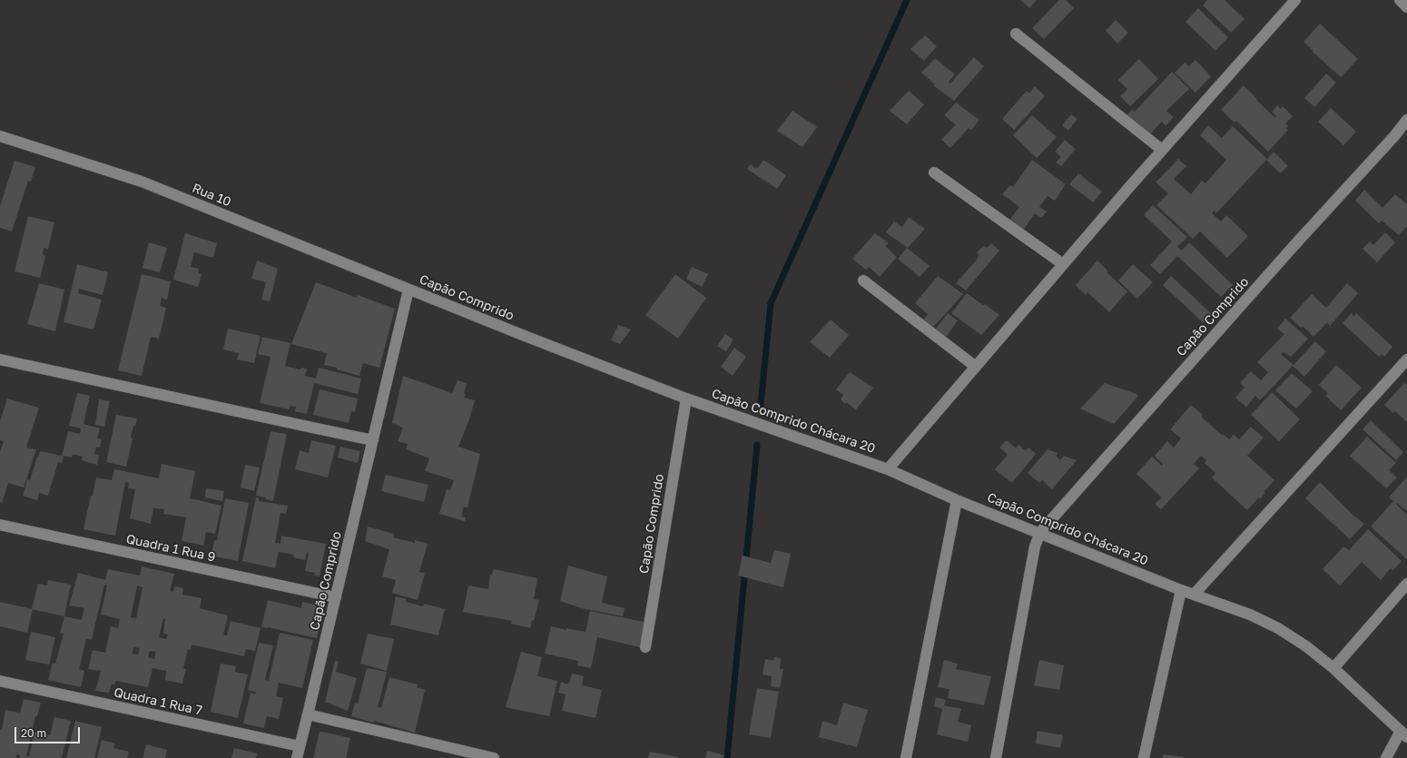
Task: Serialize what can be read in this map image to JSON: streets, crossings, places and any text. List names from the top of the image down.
{
  "streets": {
    "street": [
      "Rua 10",
      "Capão Comprido",
      "Capão Comprido Chácara 20",
      "Quadra 1 Rua 9",
      "Quadra 1 Rua 7"
    ]
  },
  "crossings": [
    ["Rua 10", "Capão Comprido"],
    ["Capão Comprido", "Capão Comprido Chácara 20"],
    ["Capão Comprido", "Quadra 1 Rua 9"],
    ["Capão Comprido", "Quadra 1 Rua 7"]
  ],
  "scale_bar": "20 m"
}
